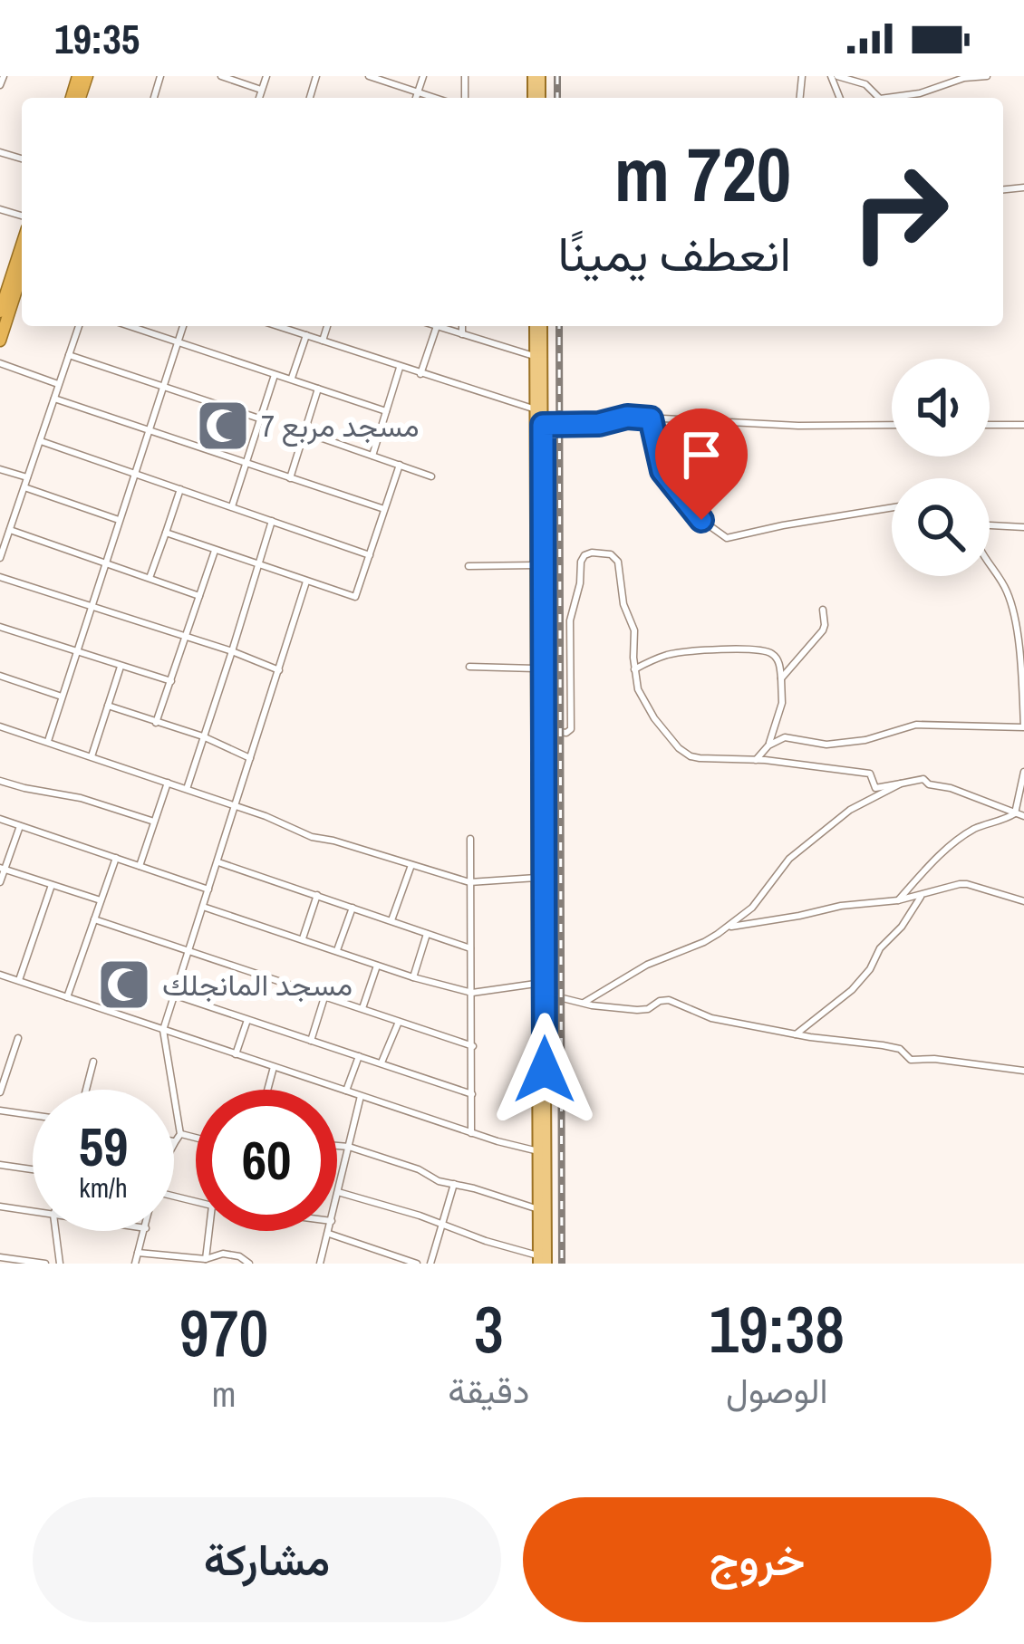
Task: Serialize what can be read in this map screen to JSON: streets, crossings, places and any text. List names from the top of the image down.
{
  "places": {
    "mosque": ["مسجد مربع 7", "مسجد المانجلك"]
  },
  "page": {
    "status": "19:35",
    "turn": ["720 m", "انعطف يمينًا"],
    "speed": "59 km/h",
    "limit": "60",
    "eta": [
      "19:38",
      "الوصول",
      "3",
      "دقيقة",
      "970",
      "m"
    ],
    "buttons": ["خروج", "مشاركة"]
  }
}
